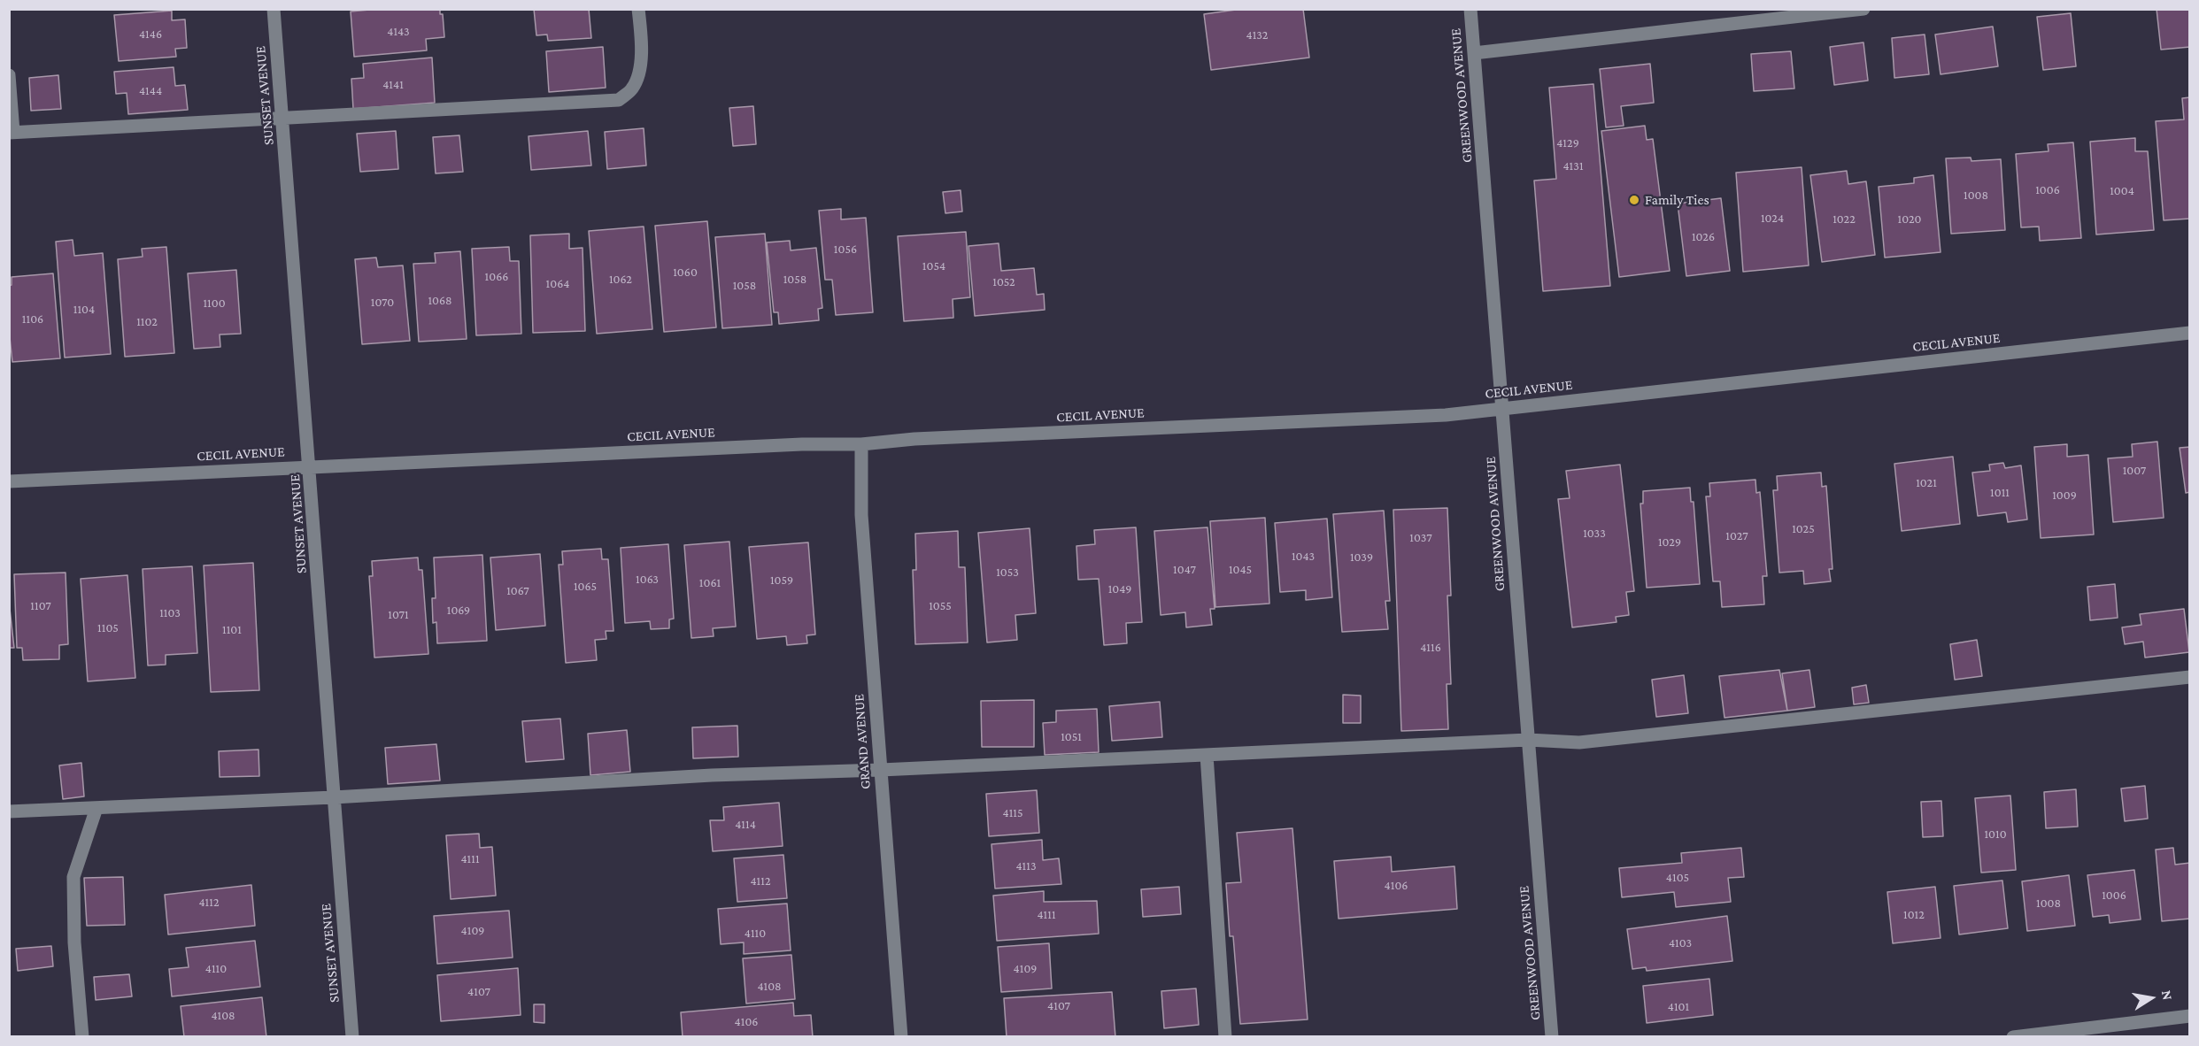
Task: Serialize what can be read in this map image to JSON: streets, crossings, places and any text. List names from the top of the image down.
{
  "streets": {
    "street": [
      "SUNSET AVENUE",
      "GREENWOOD AVENUE",
      "CECIL AVENUE",
      "GRAND AVENUE"
    ]
  },
  "crossings": [
    ["SUNSET AVENUE", "CECIL AVENUE"],
    ["GREENWOOD AVENUE", "CECIL AVENUE"],
    ["CECIL AVENUE", "GRAND AVENUE"]
  ],
  "places": ["Family Ties"],
  "house_numbers": [
    "4143",
    "4146",
    "4132",
    "4141",
    "4144",
    "4129",
    "4131",
    "1006",
    "1004",
    "1008",
    "1024",
    "1022",
    "1020",
    "1026",
    "1056",
    "1054",
    "1060",
    "1066",
    "1062",
    "1058",
    "1052",
    "1064",
    "1058",
    "1068",
    "1070",
    "1100",
    "1104",
    "1106",
    "1102",
    "1007",
    "1021",
    "1011",
    "1009",
    "1025",
    "1033",
    "1027",
    "1037",
    "1029",
    "1043",
    "1039",
    "1047",
    "1045",
    "1053",
    "1063",
    "1059",
    "1061",
    "1065",
    "1049",
    "1067",
    "1107",
    "1055",
    "1069",
    "1103",
    "1071",
    "1105",
    "1101",
    "4116",
    "1051",
    "4115",
    "4114",
    "1010",
    "4111",
    "4113",
    "4105",
    "4112",
    "4106",
    "1006",
    "4112",
    "1008",
    "4111",
    "1012",
    "4109",
    "4110",
    "4103",
    "4110",
    "4109",
    "4108",
    "4107",
    "4107",
    "4101",
    "4108",
    "4106"
  ],
  "north": "right"
}
